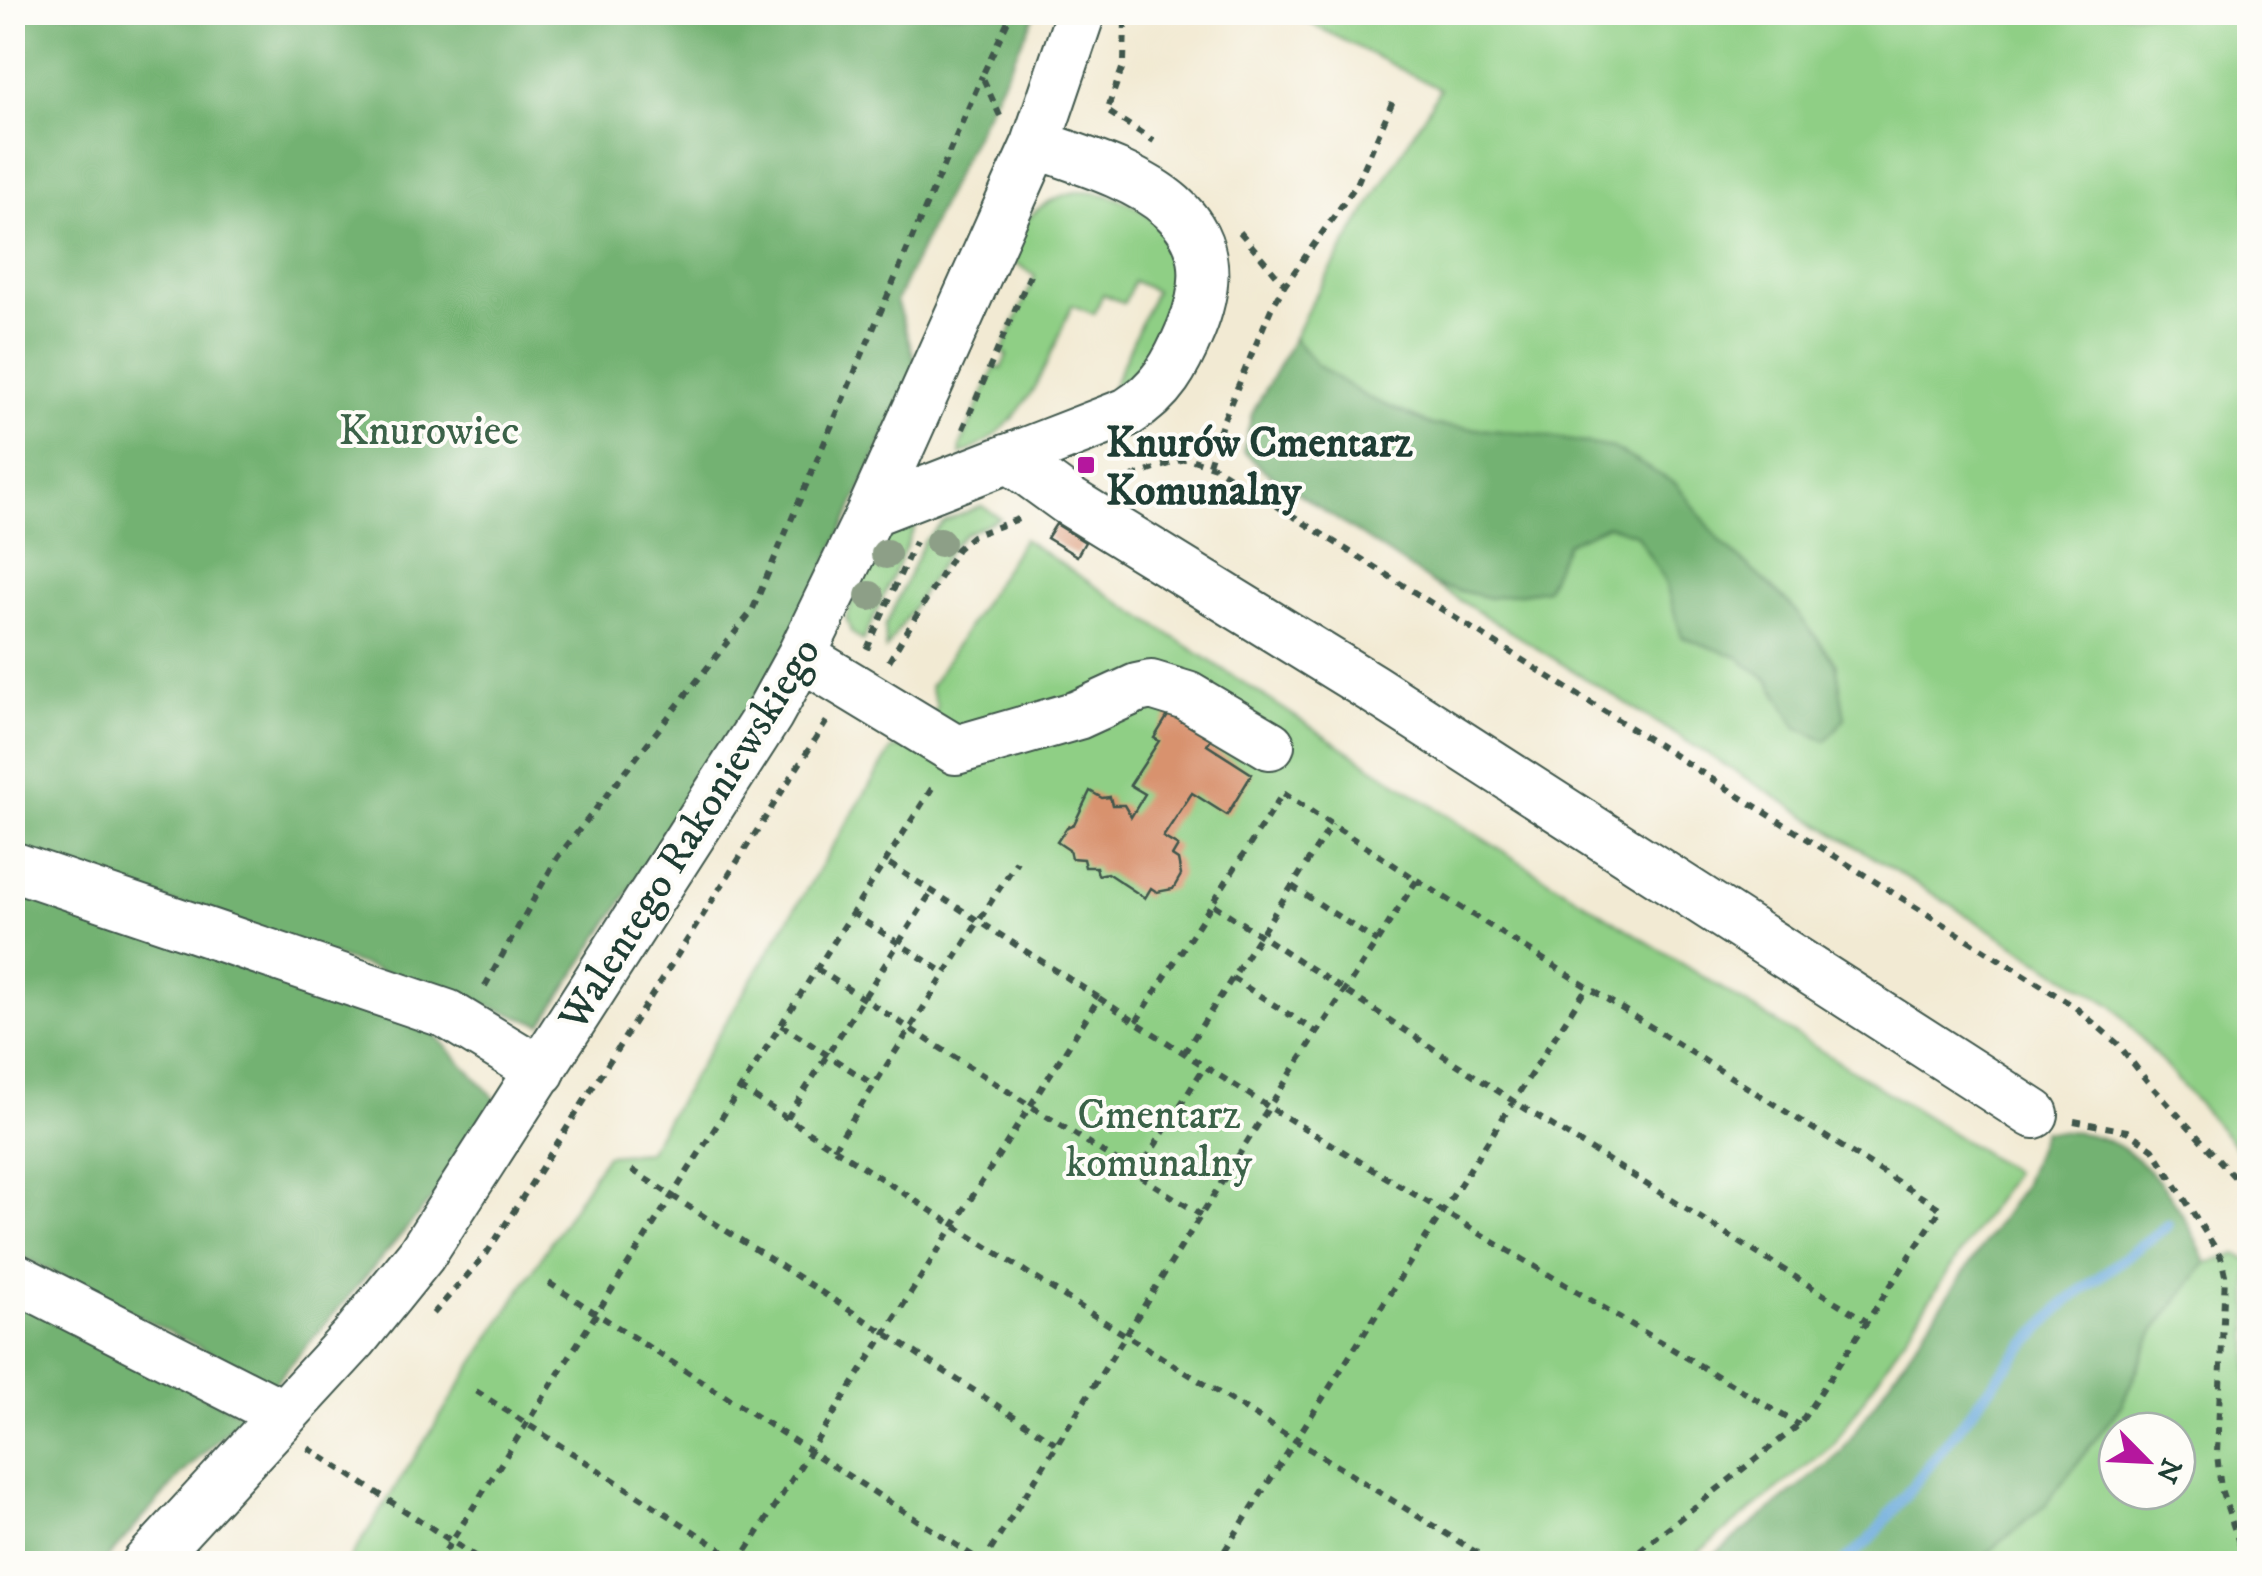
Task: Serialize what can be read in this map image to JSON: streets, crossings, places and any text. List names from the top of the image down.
{
  "streets": {
    "street": ["Walentego Rakoniewskiego"]
  },
  "parks": ["Knurowiec", "Cmentarz komunalny"],
  "places": {
    "transit": ["Knurów Cmentarz Komunalny"]
  },
  "north": "bottom right"
}
